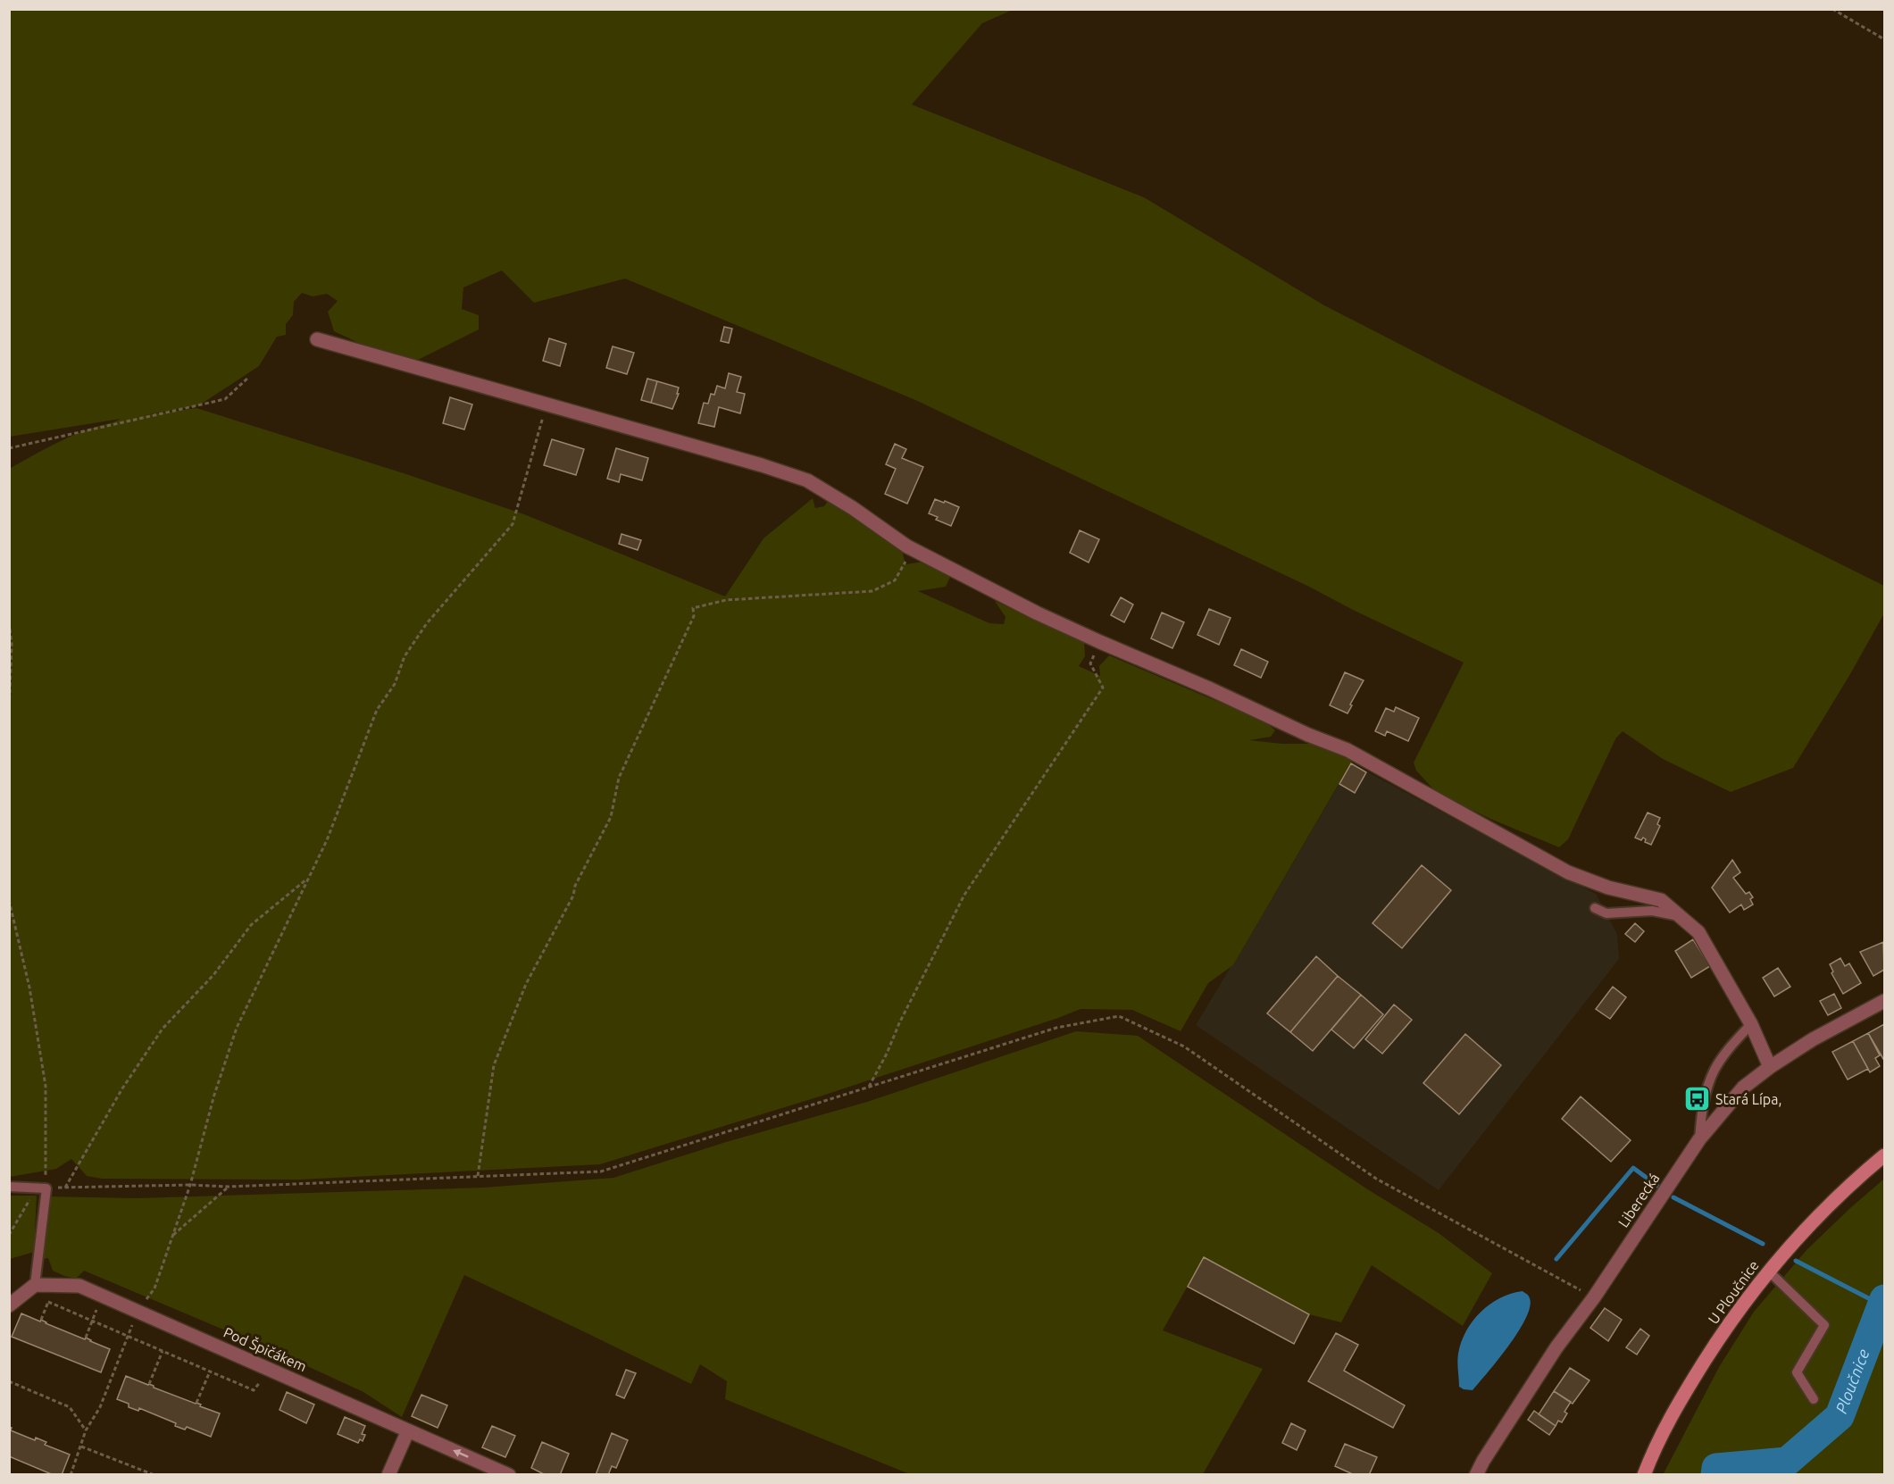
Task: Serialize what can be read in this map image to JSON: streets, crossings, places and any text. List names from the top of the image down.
{
  "streets": {
    "main road": ["U Ploučnice"],
    "street": ["Liberecká", "Pod Špičákem"]
  },
  "water": ["Ploučnice"],
  "places": {
    "bus stop": ["Stará Lípa,"]
  }
}
